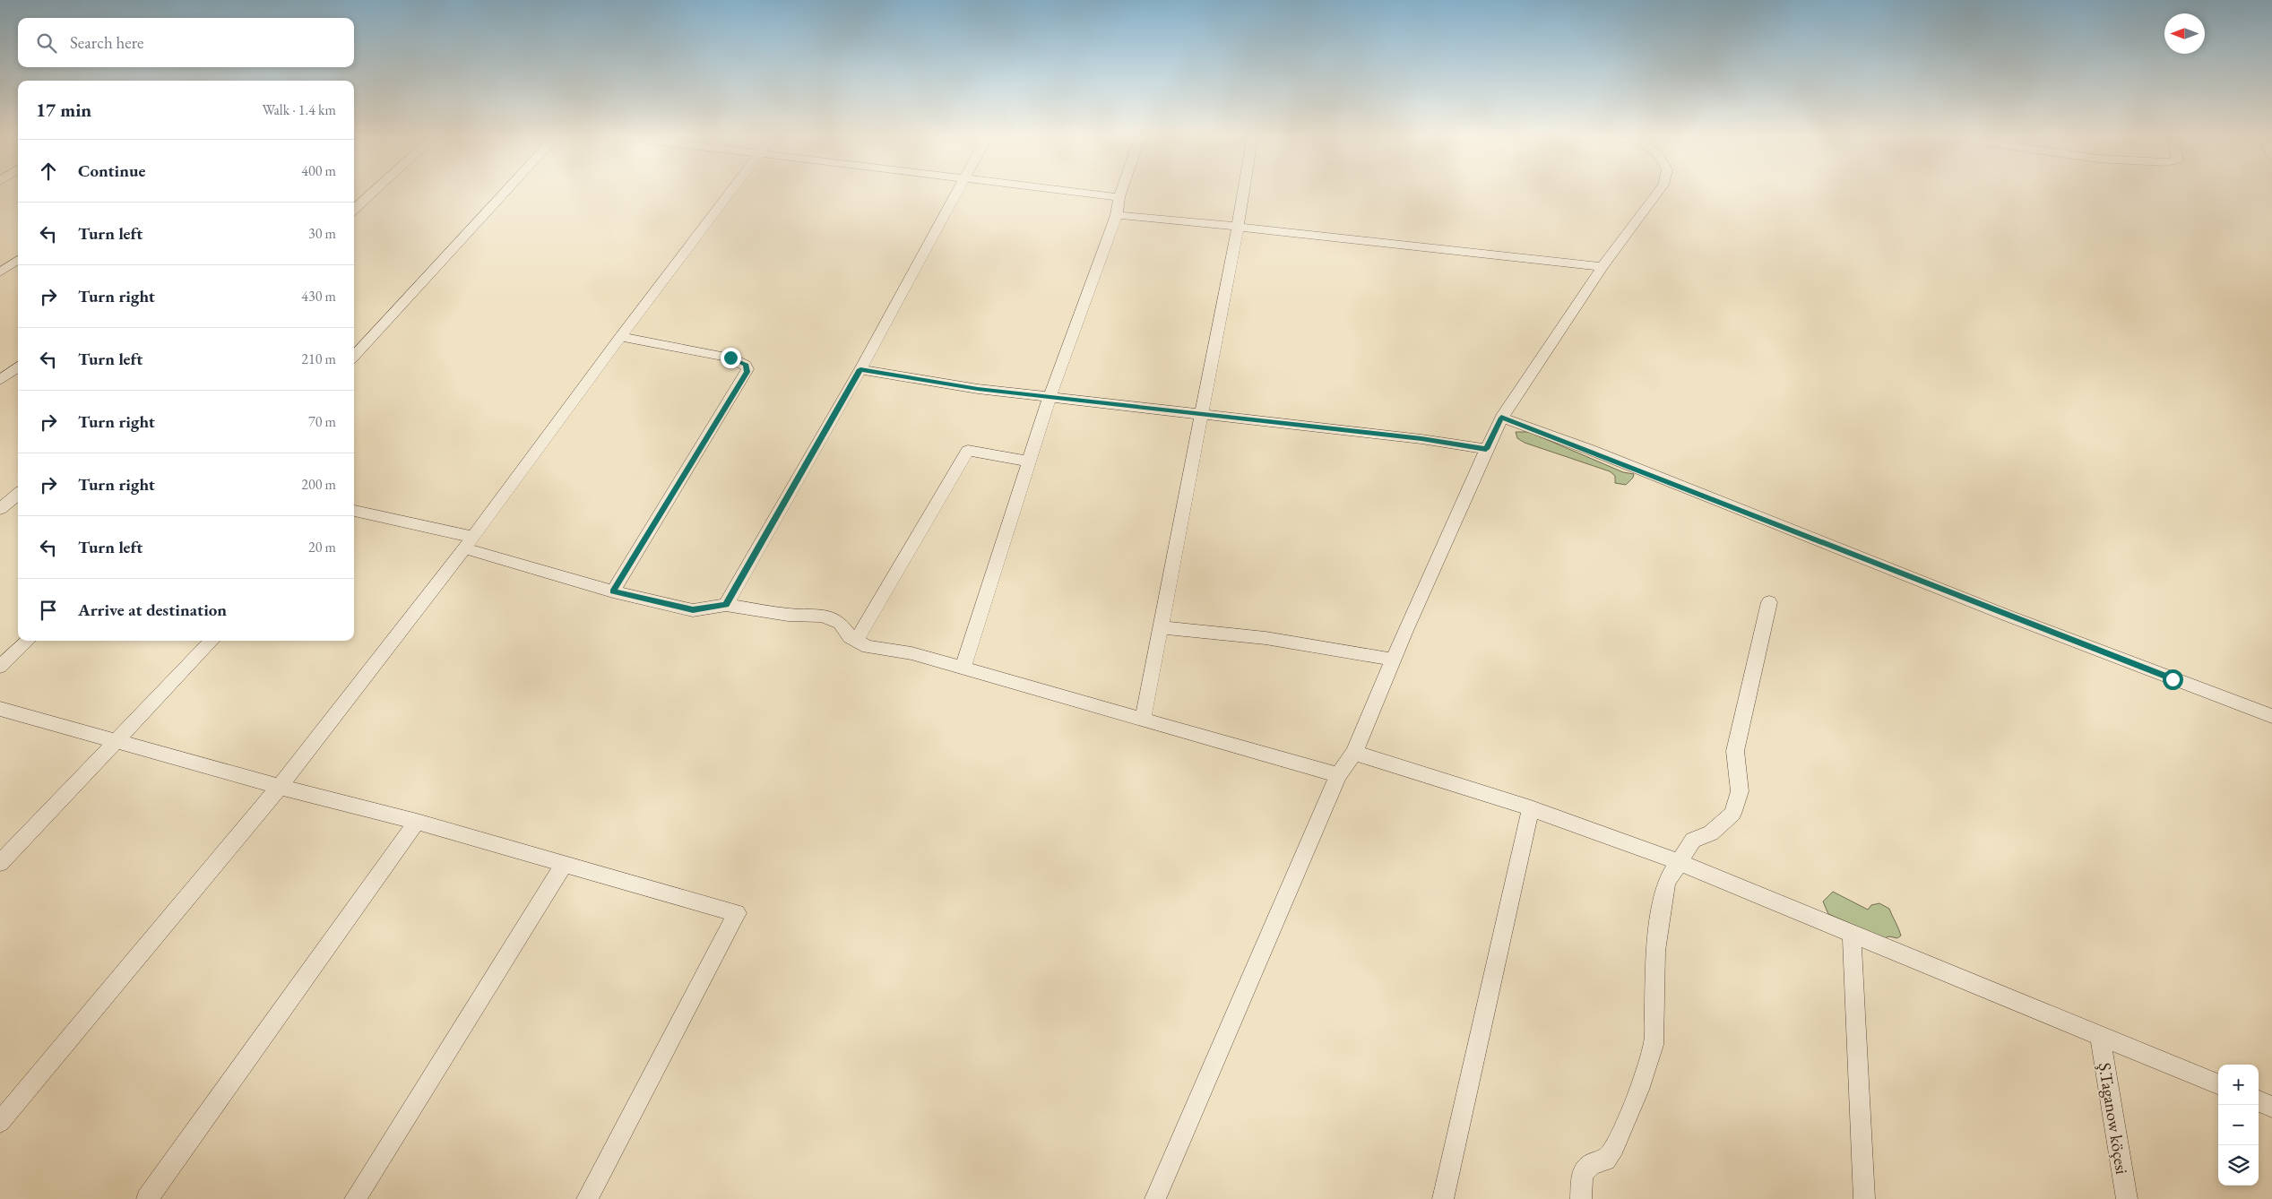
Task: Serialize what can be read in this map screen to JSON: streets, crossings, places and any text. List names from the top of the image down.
{
  "streets": {
    "street": ["Ş.Taganow köçesi"]
  },
  "north": "left",
  "page": {
    "search": "Search here",
    "heading": ["17 min", "Walk · 1.4 km"],
    "list": [
      ["Continue", "400 m"],
      ["Turn left", "30 m"],
      ["Turn right", "430 m"],
      ["Turn left", "210 m"],
      ["Turn right", "70 m"],
      ["Turn right", "200 m"],
      ["Turn left", "20 m"],
      "Arrive at destination"
    ],
    "map_buttons": ["+", "−"]
  }
}
